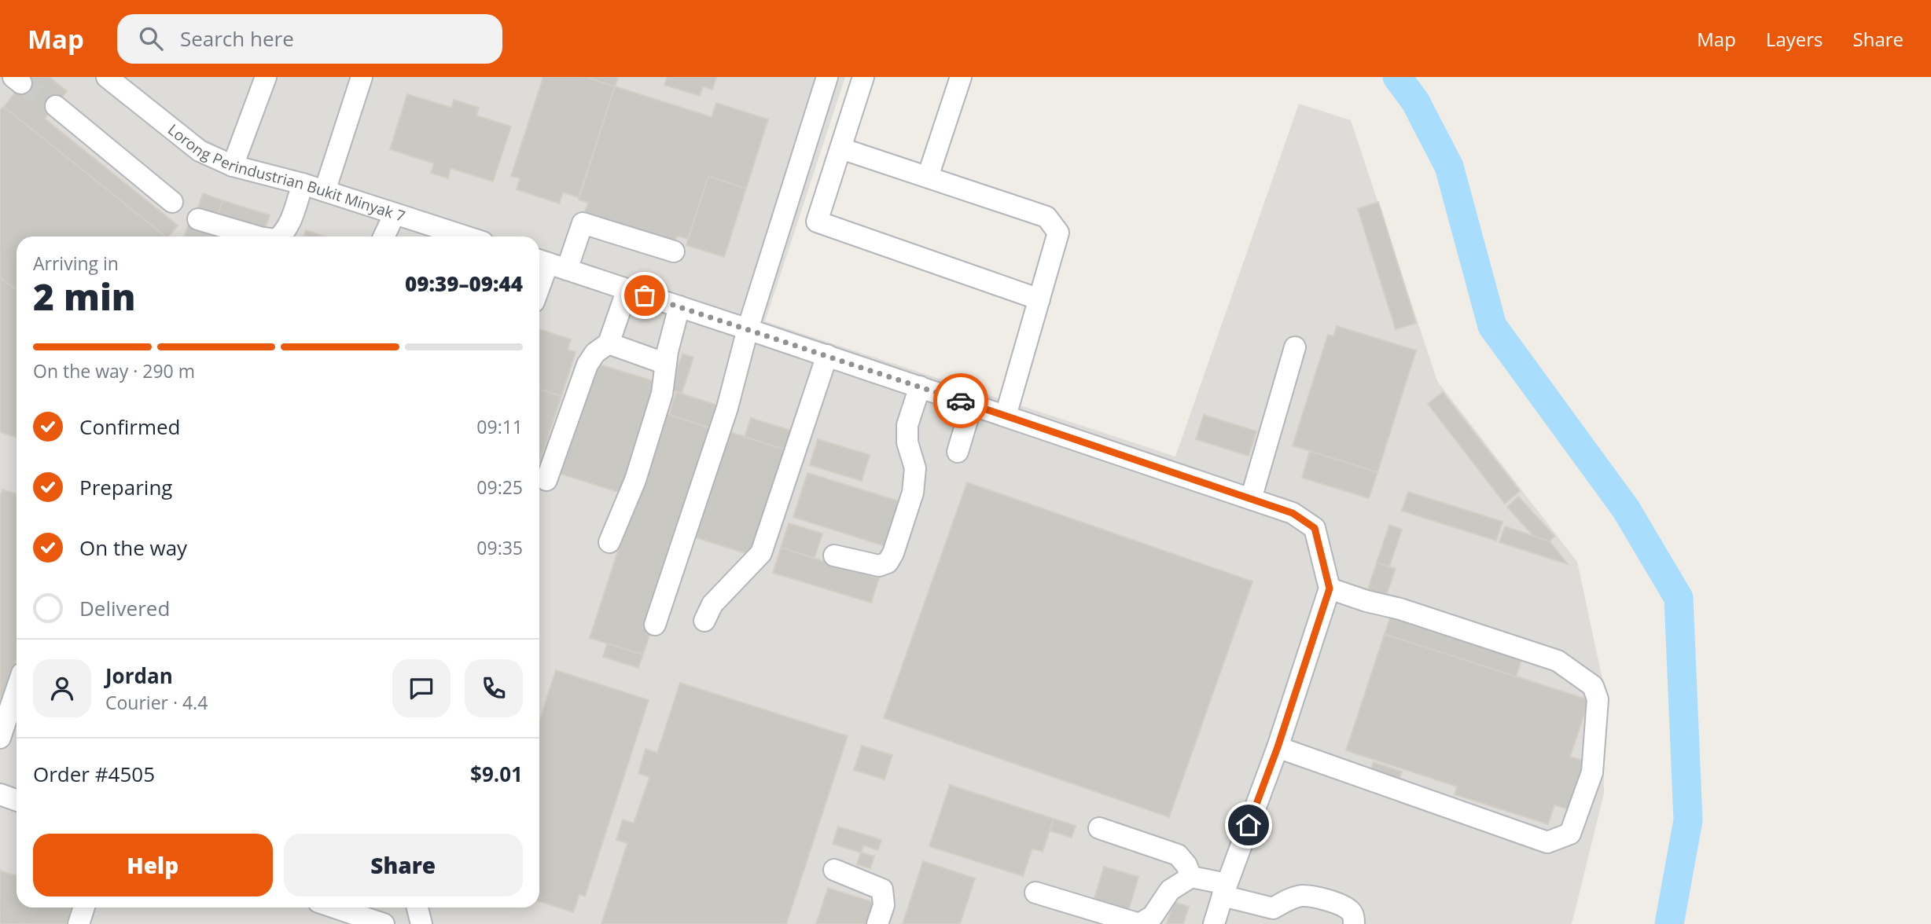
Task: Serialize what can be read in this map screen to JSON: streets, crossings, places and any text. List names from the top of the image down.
{
  "streets": {
    "street": ["Lorong Perindustrian Bukit Minyak 7"]
  },
  "page": {
    "header": "Map",
    "search": "Search here",
    "nav": ["Map", "Layers", "Share"],
    "heading": ["2 min", "Arriving in", "09:39–09:44"],
    "panel": [
      "Jordan",
      "Courier · 4.4",
      "Order #4505",
      "$9.01"
    ],
    "bar": "On the way · 290 m",
    "list": [
      ["Confirmed", "09:11"],
      ["Preparing", "09:25"],
      ["On the way", "09:35"],
      "Delivered"
    ],
    "buttons": ["Help", "Share"]
  }
}
